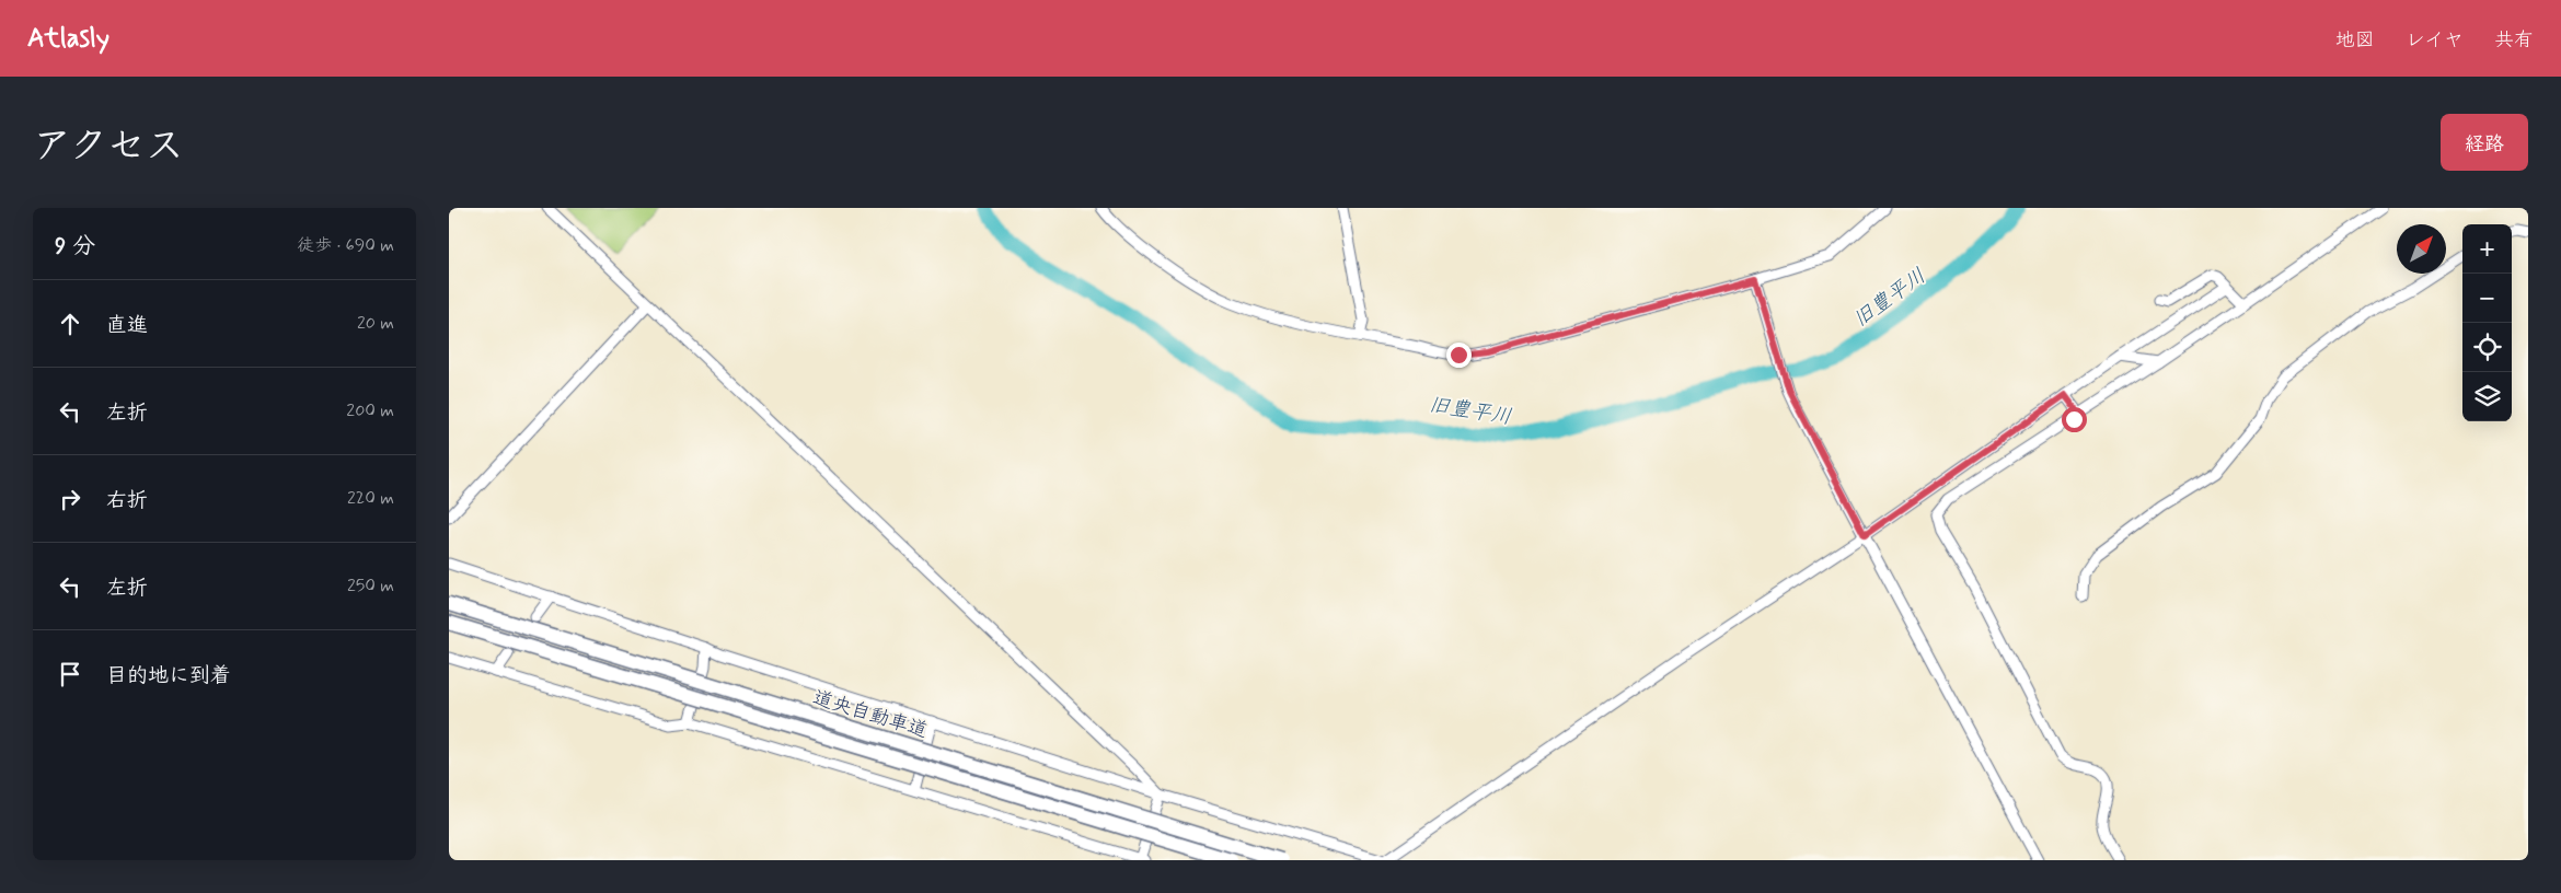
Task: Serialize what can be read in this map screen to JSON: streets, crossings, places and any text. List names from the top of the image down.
{
  "streets": {
    "highway": ["道央自動車道"]
  },
  "water": ["旧豊平川"],
  "north": "top right",
  "page": {
    "header": "Atlasly",
    "nav": ["地図", "レイヤ", "共有"],
    "title": "アクセス",
    "buttons": "経路",
    "heading": ["9 分", "徒歩 · 690 m"],
    "map_buttons": ["+", "−"],
    "list": [
      ["直進", "20 m"],
      ["左折", "200 m"],
      ["右折", "220 m"],
      ["左折", "250 m"],
      "目的地に到着"
    ]
  }
}
